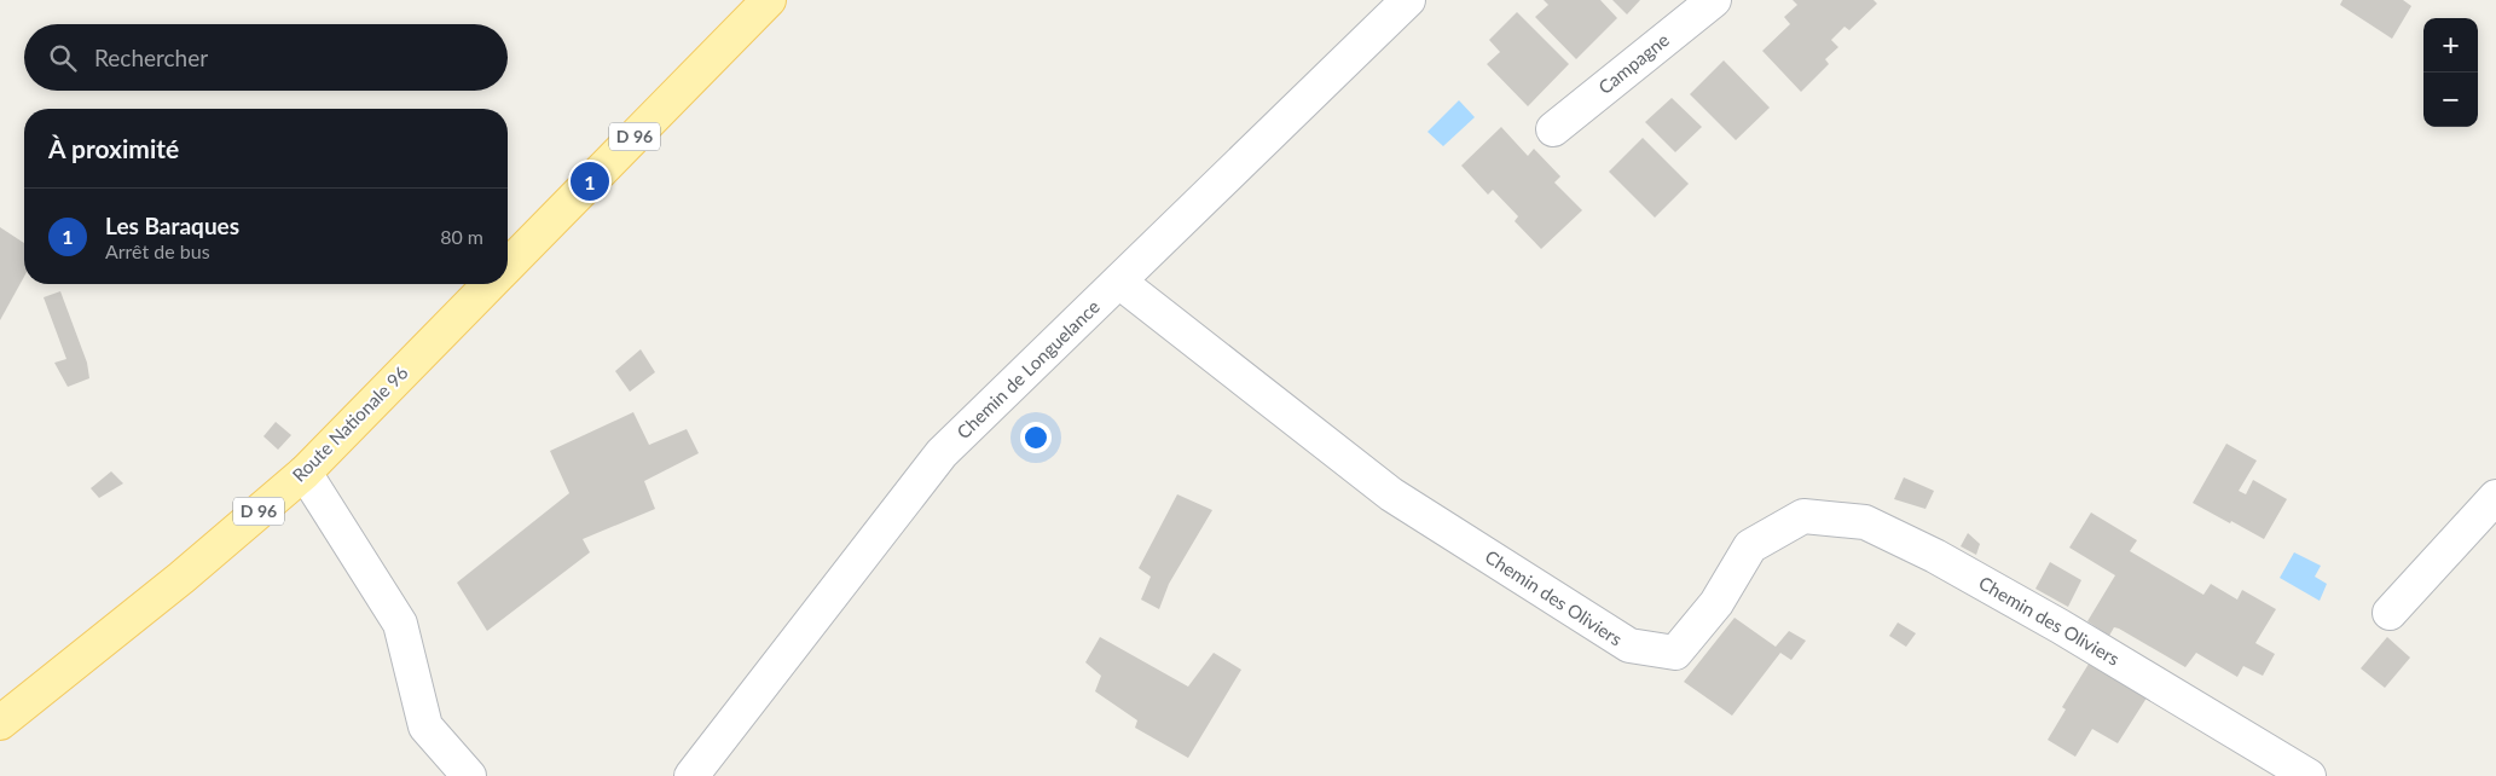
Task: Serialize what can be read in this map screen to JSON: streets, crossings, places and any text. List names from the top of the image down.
{
  "streets": {
    "main road": ["D 96", "Route Nationale 96"],
    "street": ["Campagne", "Chemin de Longuelance", "Chemin des Oliviers"]
  },
  "crossings": [
    ["Chemin de Longuelance", "Chemin des Oliviers"]
  ],
  "page": {
    "map_buttons": ["+", "−"],
    "search": "Rechercher",
    "heading": "À proximité",
    "pins": "1",
    "list": [
      {
        "mark": "1",
        "name": "Les Baraques",
        "note": "Arrêt de bus",
        "value": "80 m"
      }
    ]
  }
}
